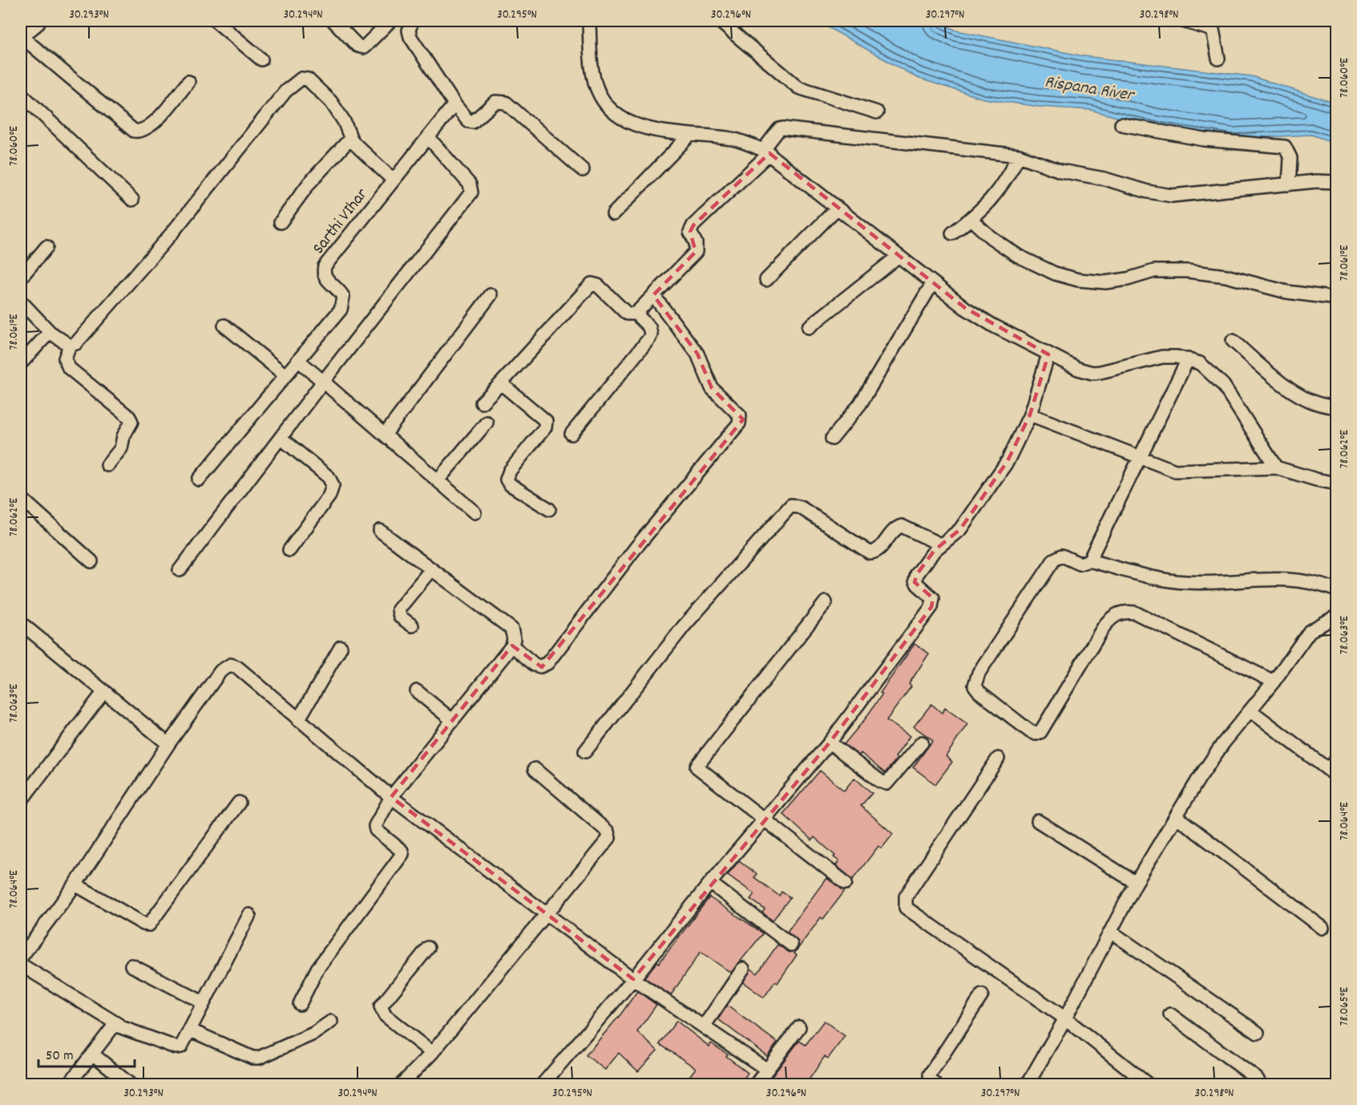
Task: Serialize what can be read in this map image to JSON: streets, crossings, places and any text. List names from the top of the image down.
{
  "streets": {
    "street": ["Sarthi VIhar"]
  },
  "water": ["Rispana River"],
  "scale_bar": "50 m",
  "coordinates": [
    "30.293°N",
    "30.294°N",
    "30.295°N",
    "30.296°N",
    "30.297°N",
    "30.298°N",
    "78.060°E",
    "78.061°E",
    "78.062°E",
    "78.063°E",
    "78.064°E",
    "78.065°E"
  ]
}
